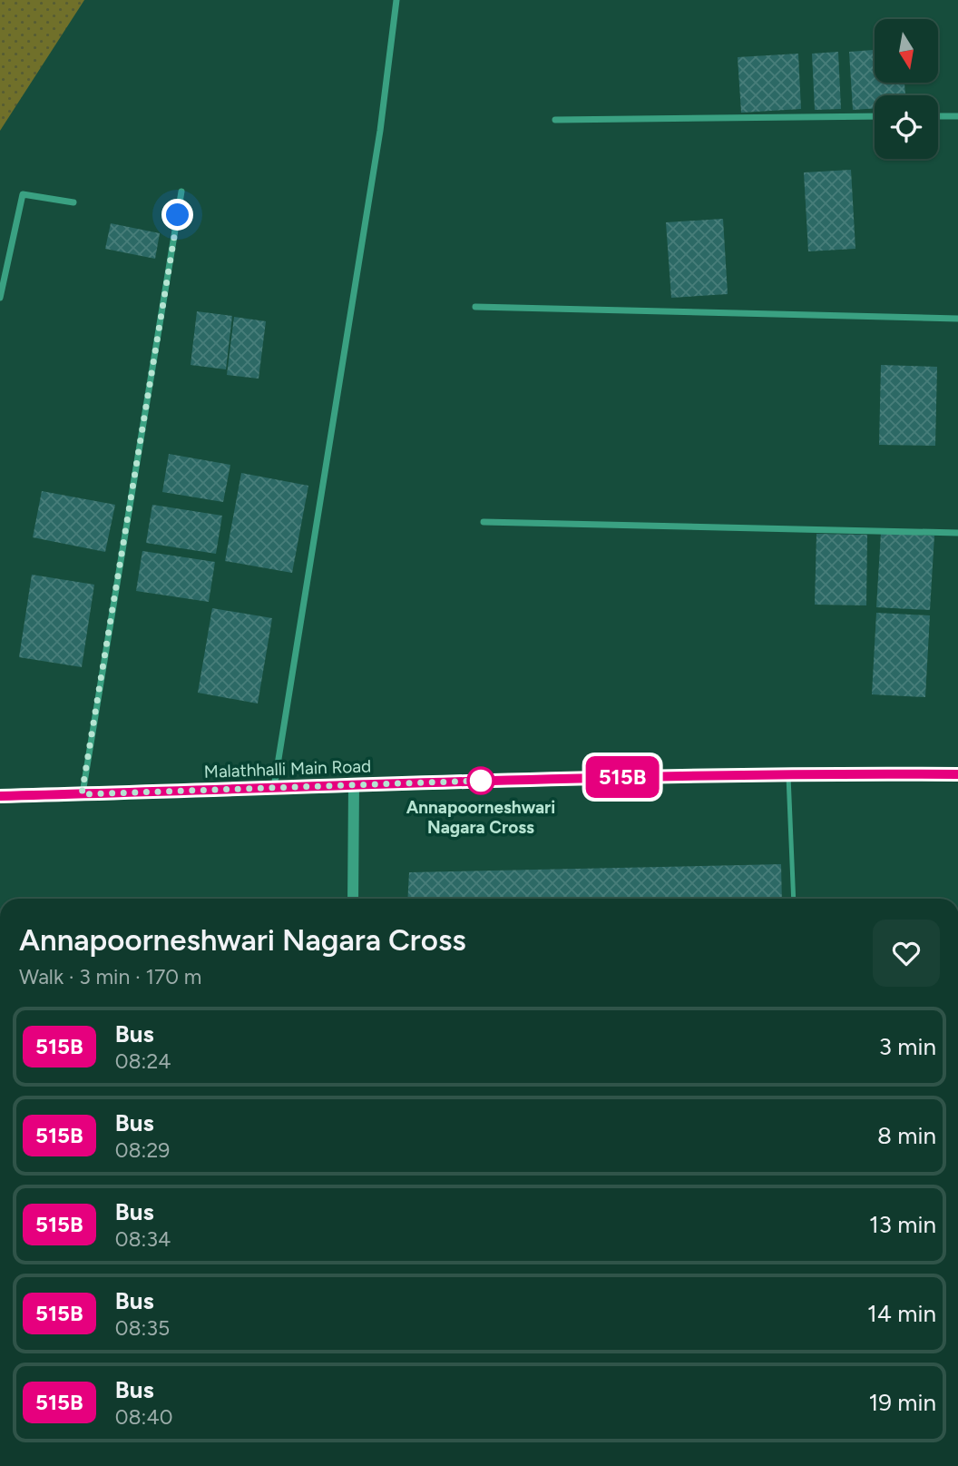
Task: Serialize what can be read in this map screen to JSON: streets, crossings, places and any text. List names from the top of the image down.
{
  "streets": {
    "main road": ["Malathhalli Main Road"]
  },
  "places": ["Annapoorneshwari Nagara Cross"],
  "lines": ["bus line 515B"],
  "north": "bottom",
  "page": {
    "on_map": "515B",
    "heading": ["Annapoorneshwari Nagara Cross", "Walk · 3 min · 170 m"],
    "list": [
      {
        "mark": "515B",
        "name": "Bus",
        "note": "08:24",
        "value": "3 min"
      },
      {
        "mark": "515B",
        "name": "Bus",
        "note": "08:29",
        "value": "8 min"
      },
      {
        "mark": "515B",
        "name": "Bus",
        "note": "08:34",
        "value": "13 min"
      },
      {
        "mark": "515B",
        "name": "Bus",
        "note": "08:35",
        "value": "14 min"
      },
      {
        "mark": "515B",
        "name": "Bus",
        "note": "08:40",
        "value": "19 min"
      }
    ]
  }
}
